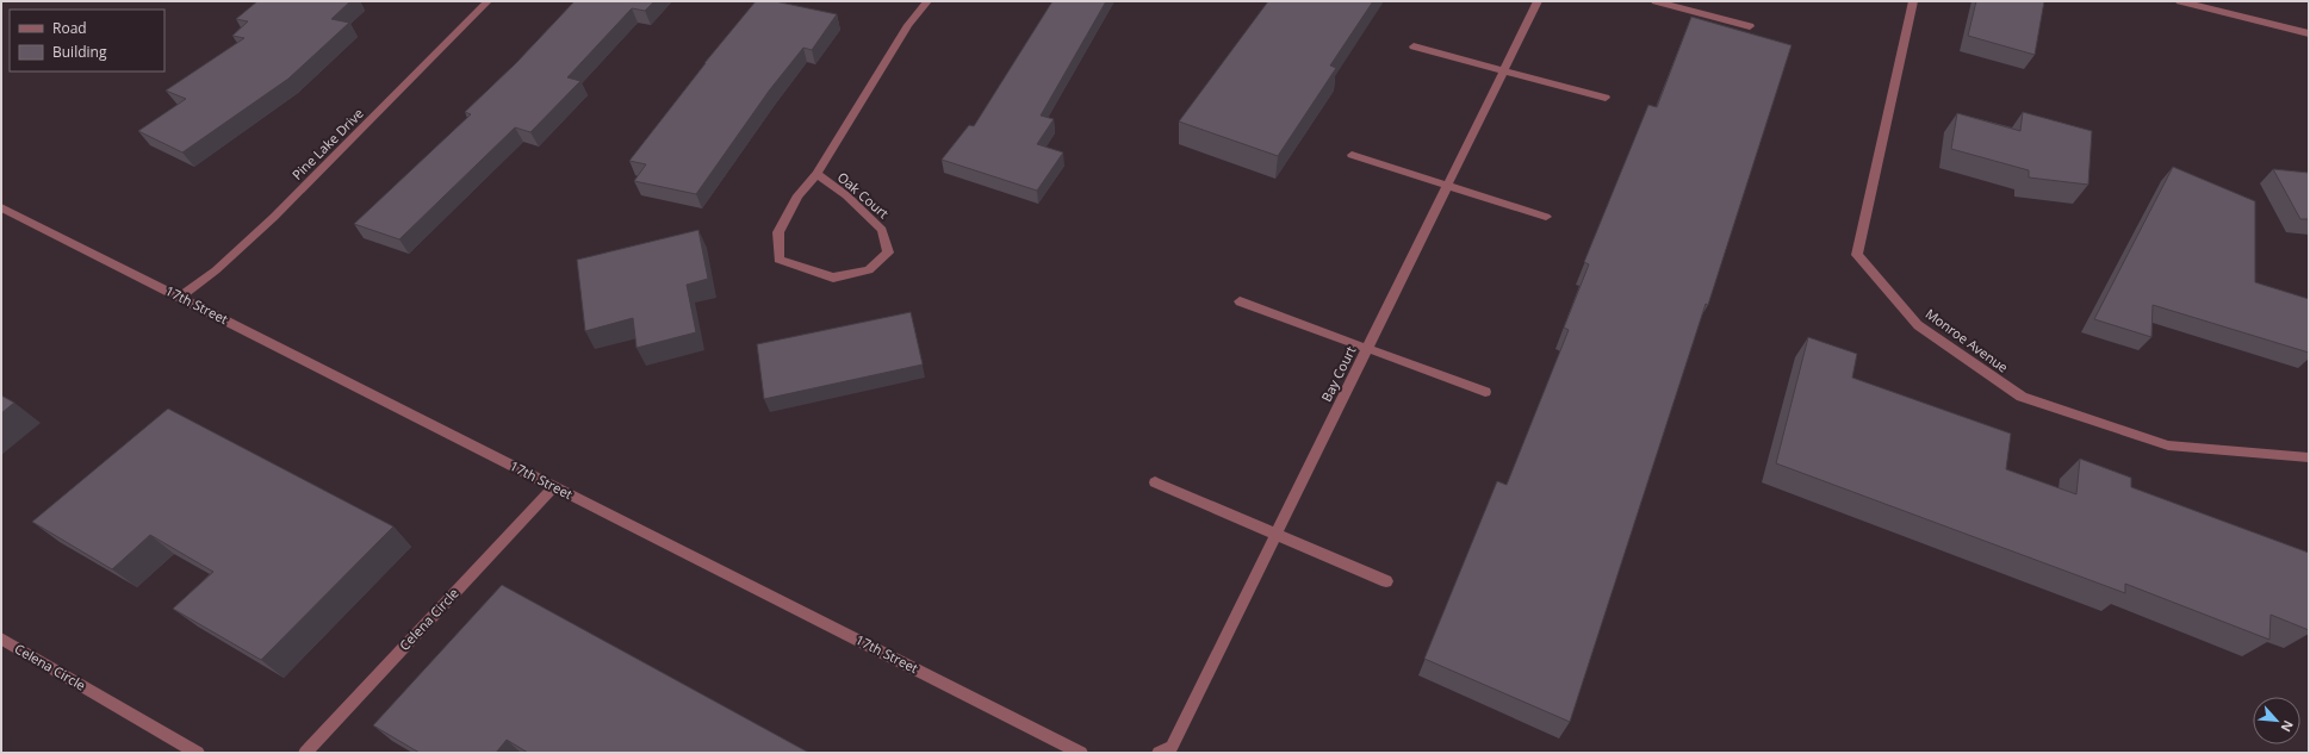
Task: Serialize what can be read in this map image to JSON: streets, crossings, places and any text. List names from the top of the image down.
{
  "streets": {
    "street": [
      "Pine Lake Drive",
      "Oak Court",
      "17th Street",
      "Monroe Avenue",
      "Bay Court",
      "Celena Circle"
    ]
  },
  "crossings": [
    ["Pine Lake Drive", "17th Street"],
    ["17th Street", "Celena Circle"]
  ],
  "legend": ["Road", "Building"],
  "north": "bottom right"
}
